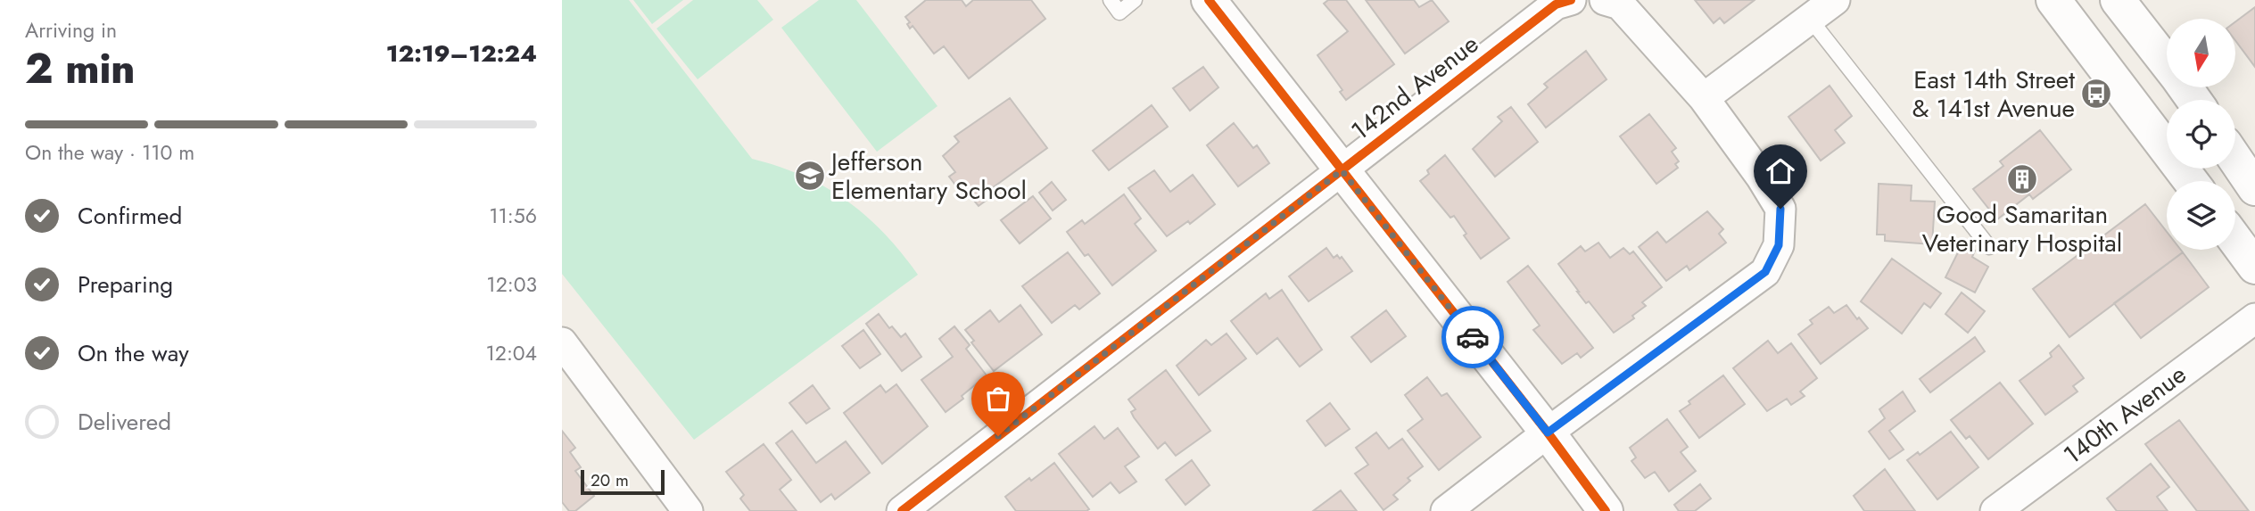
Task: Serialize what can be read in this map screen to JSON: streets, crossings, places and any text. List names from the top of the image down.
{
  "streets": {
    "street": ["142nd Avenue", "140th Avenue"]
  },
  "places": {
    "bus stop": ["East 14th Street & 141st Avenue"],
    "school or university": ["Jefferson Elementary School"],
    "building": ["Good Samaritan Veterinary Hospital"]
  },
  "scale_bar": "20 m",
  "north": "bottom",
  "page": {
    "heading": ["2 min", "Arriving in", "12:19–12:24"],
    "bar": "On the way · 110 m",
    "list": [
      ["Confirmed", "11:56"],
      ["Preparing", "12:03"],
      ["On the way", "12:04"],
      "Delivered"
    ],
    "scale": "20 m"
  }
}
